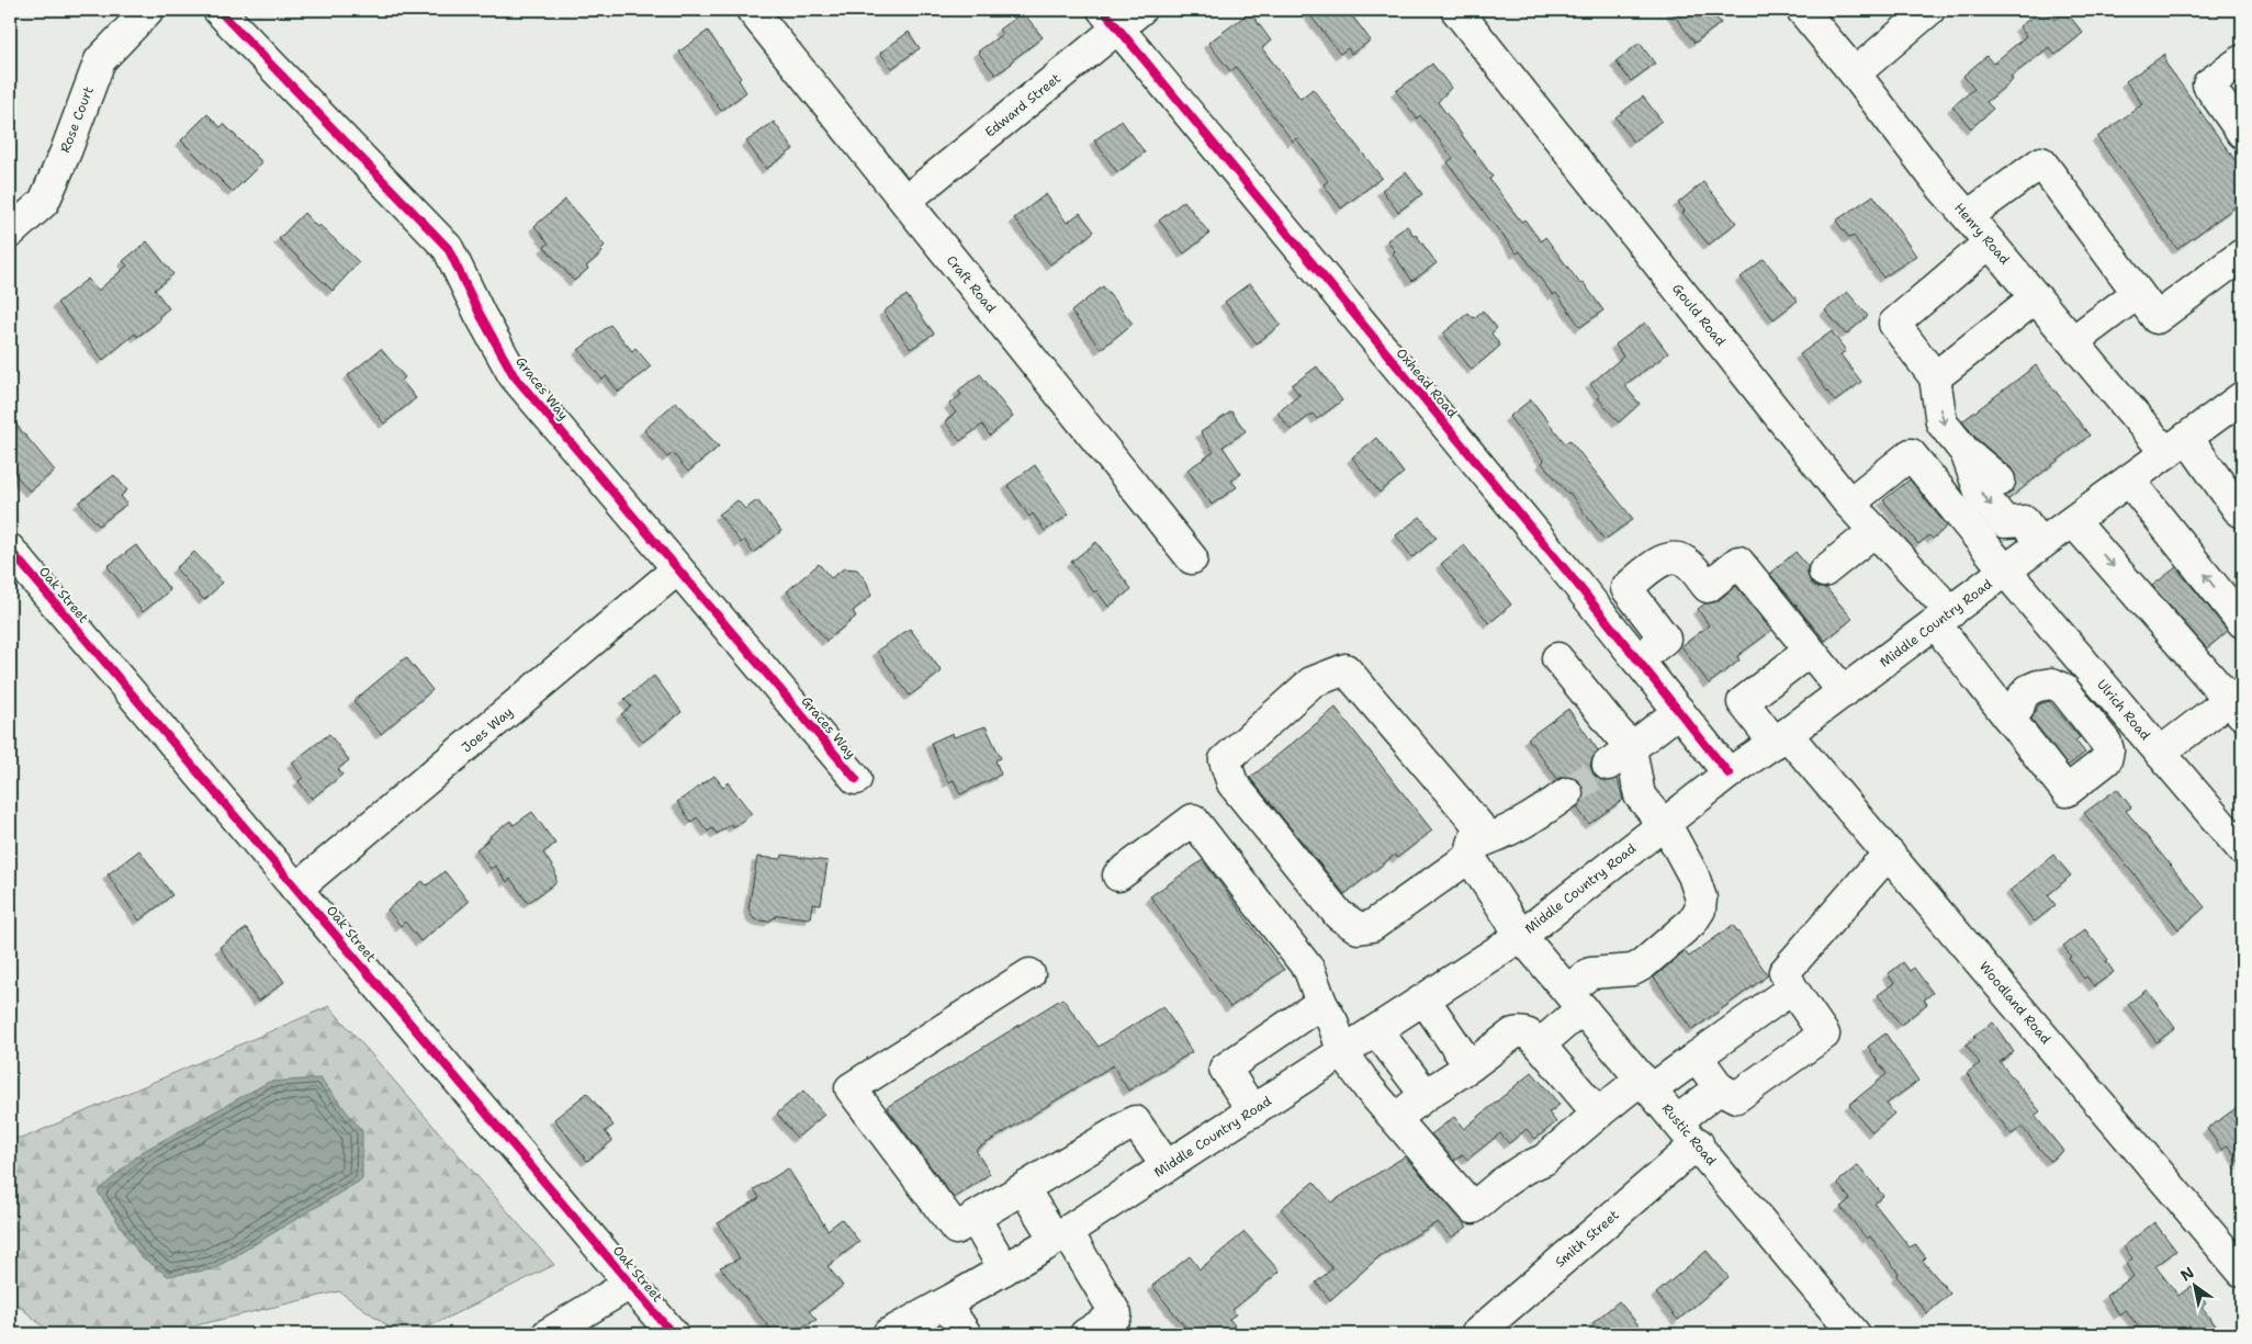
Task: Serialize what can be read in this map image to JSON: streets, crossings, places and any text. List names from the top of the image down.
{
  "streets": {
    "street": [
      "Edward Street",
      "Rose Court",
      "Henry Road",
      "Craft Road",
      "Gould Road",
      "Oxhead Road",
      "Graces Way",
      "Oak Street",
      "Middle Country Road",
      "Ulrich Road",
      "Joes Way",
      "Woodland Road",
      "Rustic Road",
      "Smith Street"
    ]
  },
  "crossings": [
    ["Edward Street", "Craft Road"],
    ["Edward Street", "Oxhead Road"],
    ["Henry Road", "Middle Country Road"],
    ["Gould Road", "Middle Country Road"],
    ["Gould Road", "Ulrich Road"],
    ["Oxhead Road", "Middle Country Road"],
    ["Graces Way", "Joes Way"],
    ["Oak Street", "Joes Way"],
    ["Middle Country Road", "Ulrich Road"],
    ["Middle Country Road", "Woodland Road"],
    ["Middle Country Road", "Rustic Road"],
    ["Rustic Road", "Smith Street"]
  ],
  "north": "top left"
}
